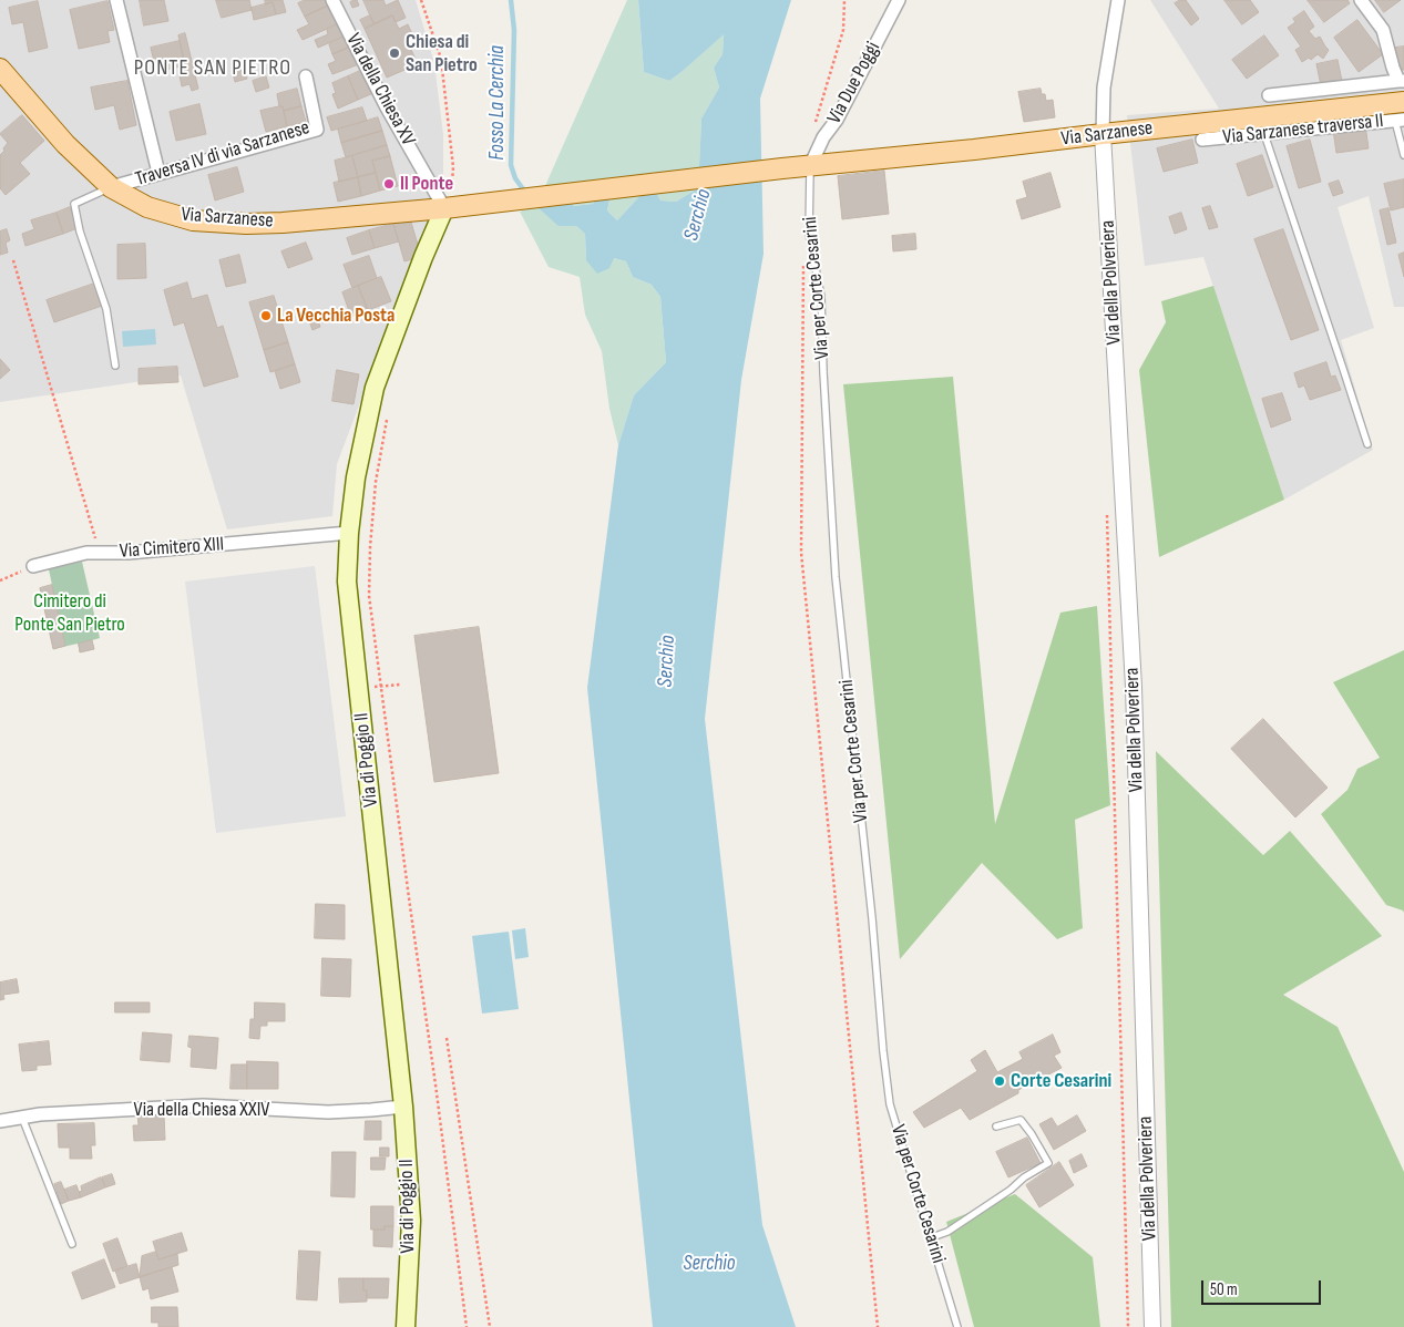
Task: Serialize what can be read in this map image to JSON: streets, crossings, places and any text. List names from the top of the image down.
{
  "streets": {
    "main road": ["Via Sarzanese", "Via di Poggio II"],
    "street": [
      "Via Due Poggi",
      "Via della Chiesa XV",
      "Via Sarzanese traversa II",
      "Traversa IV di via Sarzanese",
      "Via della Polveriera",
      "Via Cimitero XIII",
      "Via della Chiesa XXIV"
    ],
    "lane": ["Via per Corte Cesarini"]
  },
  "crossings": [
    ["Via Due Poggi", "Via Sarzanese"],
    ["Via Due Poggi", "Via per Corte Cesarini"],
    ["Via della Chiesa XV", "Via Sarzanese"],
    ["Via della Chiesa XV", "Via di Poggio II"],
    ["Via Sarzanese", "Traversa IV di via Sarzanese"],
    ["Via Sarzanese", "Via della Polveriera"],
    ["Via Sarzanese", "Via per Corte Cesarini"],
    ["Via Sarzanese", "Via di Poggio II"],
    ["Via Cimitero XIII", "Via di Poggio II"],
    ["Via di Poggio II", "Via della Chiesa XXIV"]
  ],
  "districts": ["PONTE SAN PIETRO"],
  "water": ["Fosso La Cerchia", "Serchio"],
  "parks": ["Cimitero di Ponte San Pietro"],
  "places": [
    "Chiesa di San Pietro",
    "Il Ponte",
    "La Vecchia Posta",
    "Corte Cesarini"
  ],
  "scale_bar": "50 m"
}
